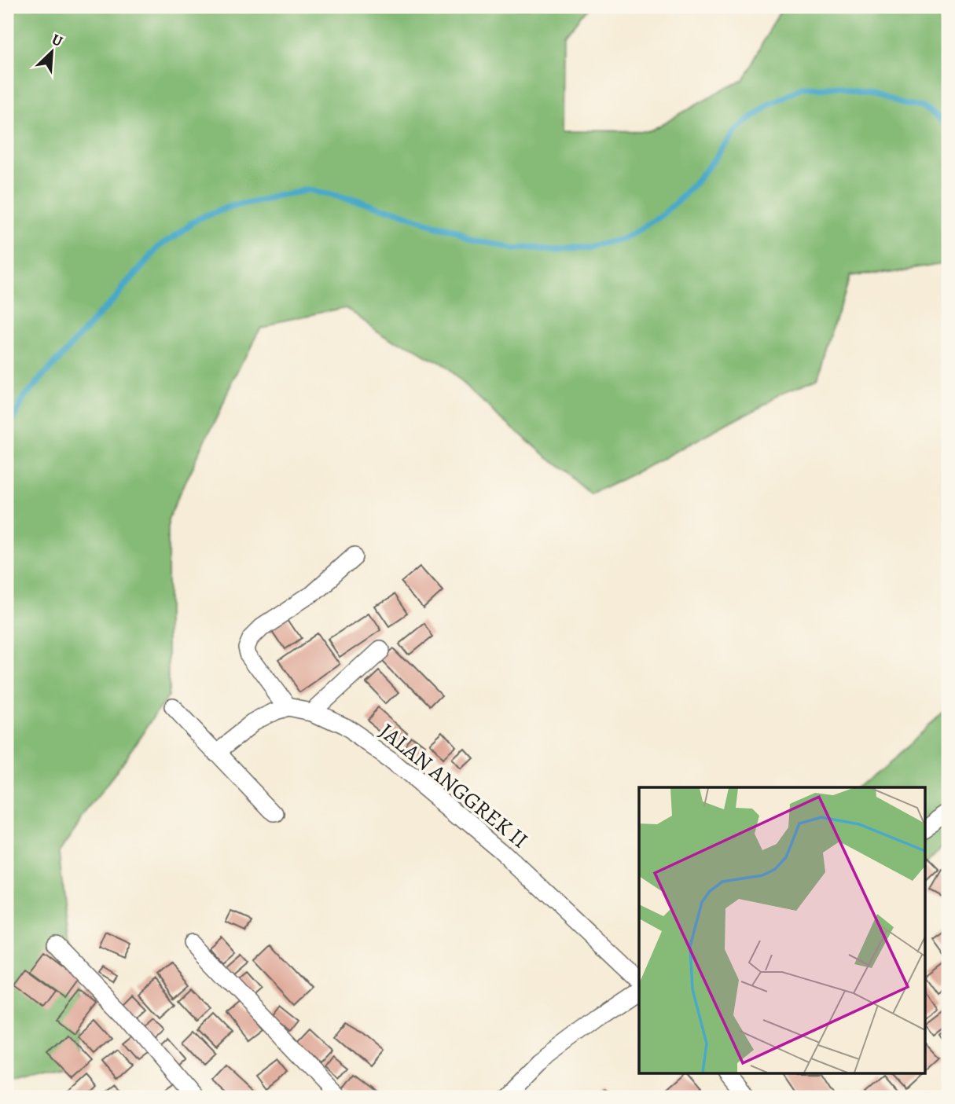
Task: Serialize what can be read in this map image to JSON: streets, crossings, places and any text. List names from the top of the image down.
{
  "streets": {
    "street": ["JALAN ANGGREK II"]
  },
  "north": "top right"
}
